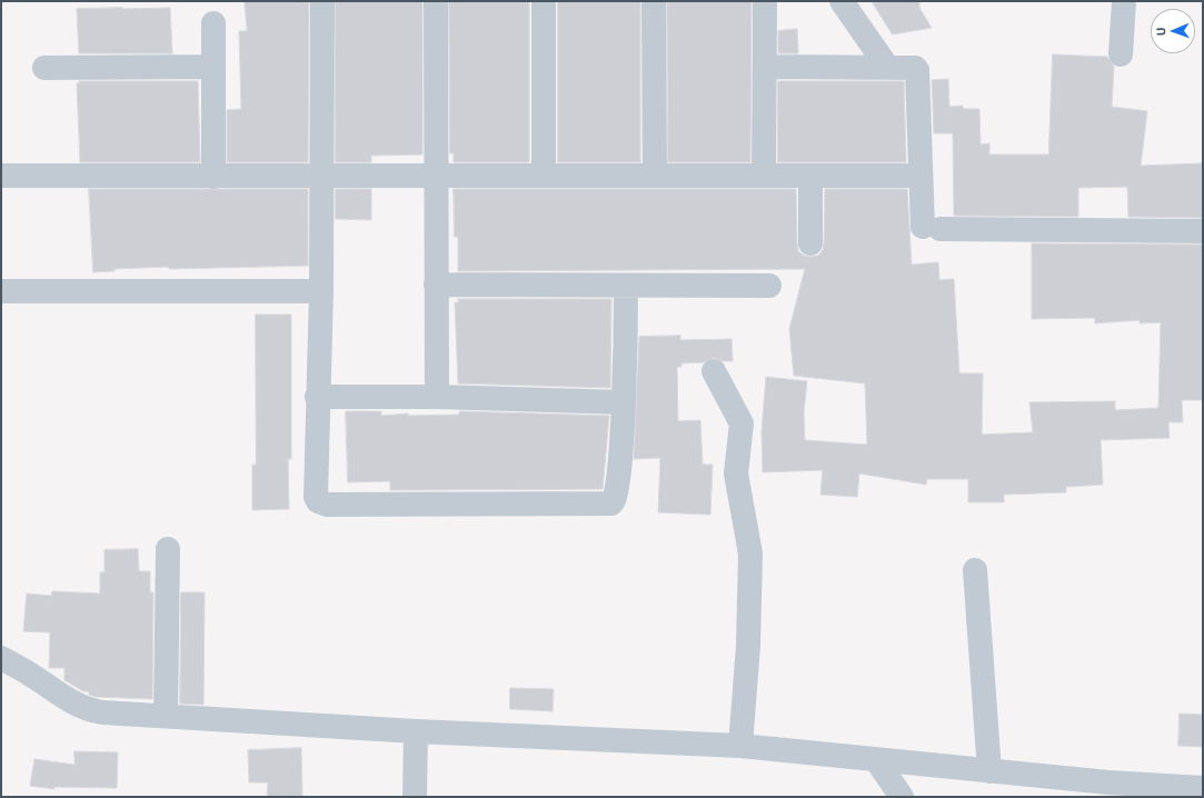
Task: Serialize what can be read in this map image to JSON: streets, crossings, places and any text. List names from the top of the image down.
{
  "north": "left"
}
